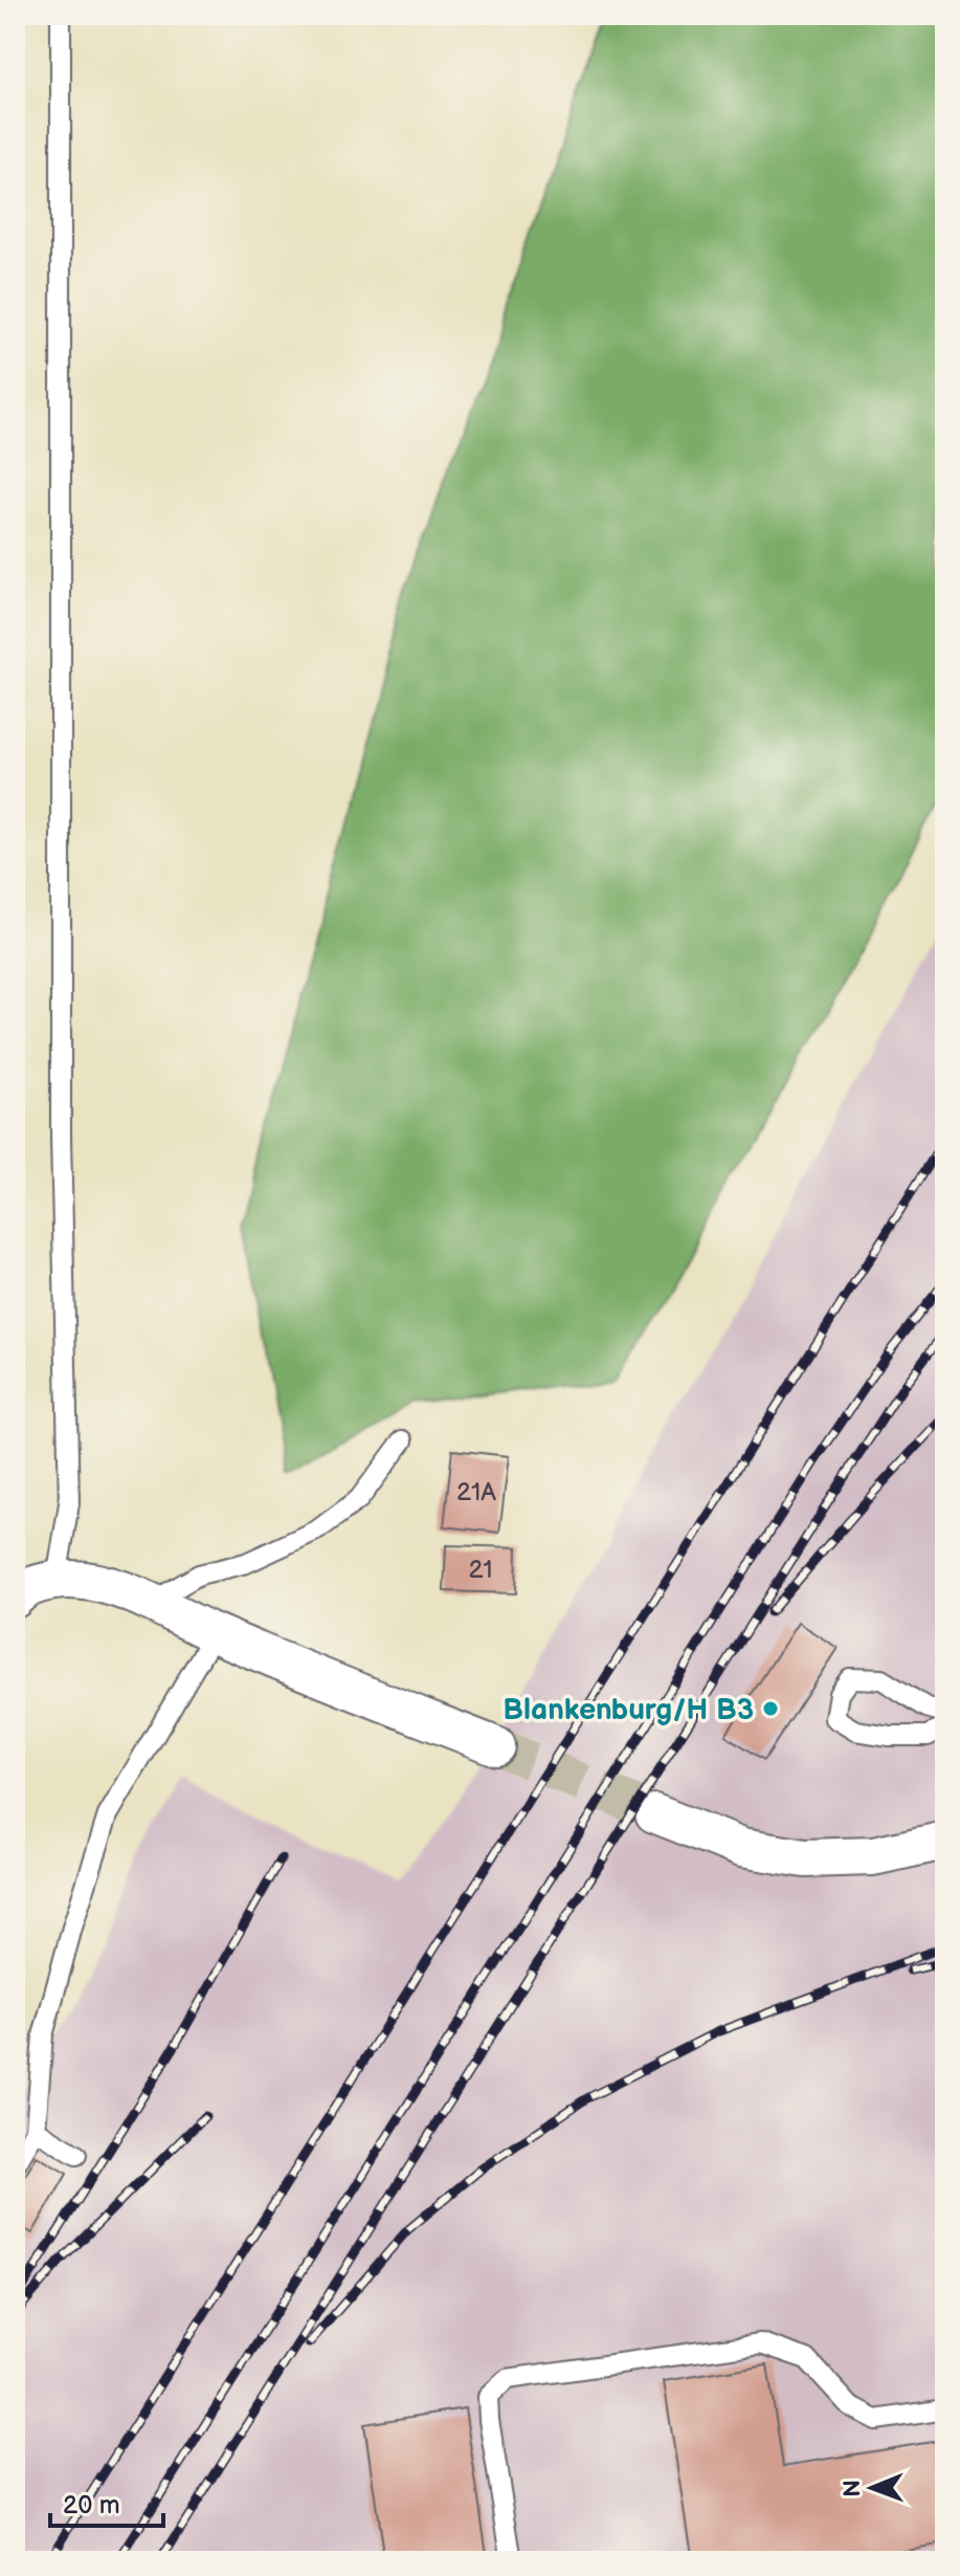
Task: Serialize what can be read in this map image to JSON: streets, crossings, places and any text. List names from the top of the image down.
{
  "places": ["Blankenburg/H B3"],
  "house_numbers": ["21A", "21"],
  "scale_bar": "20 m",
  "north": "left"
}
